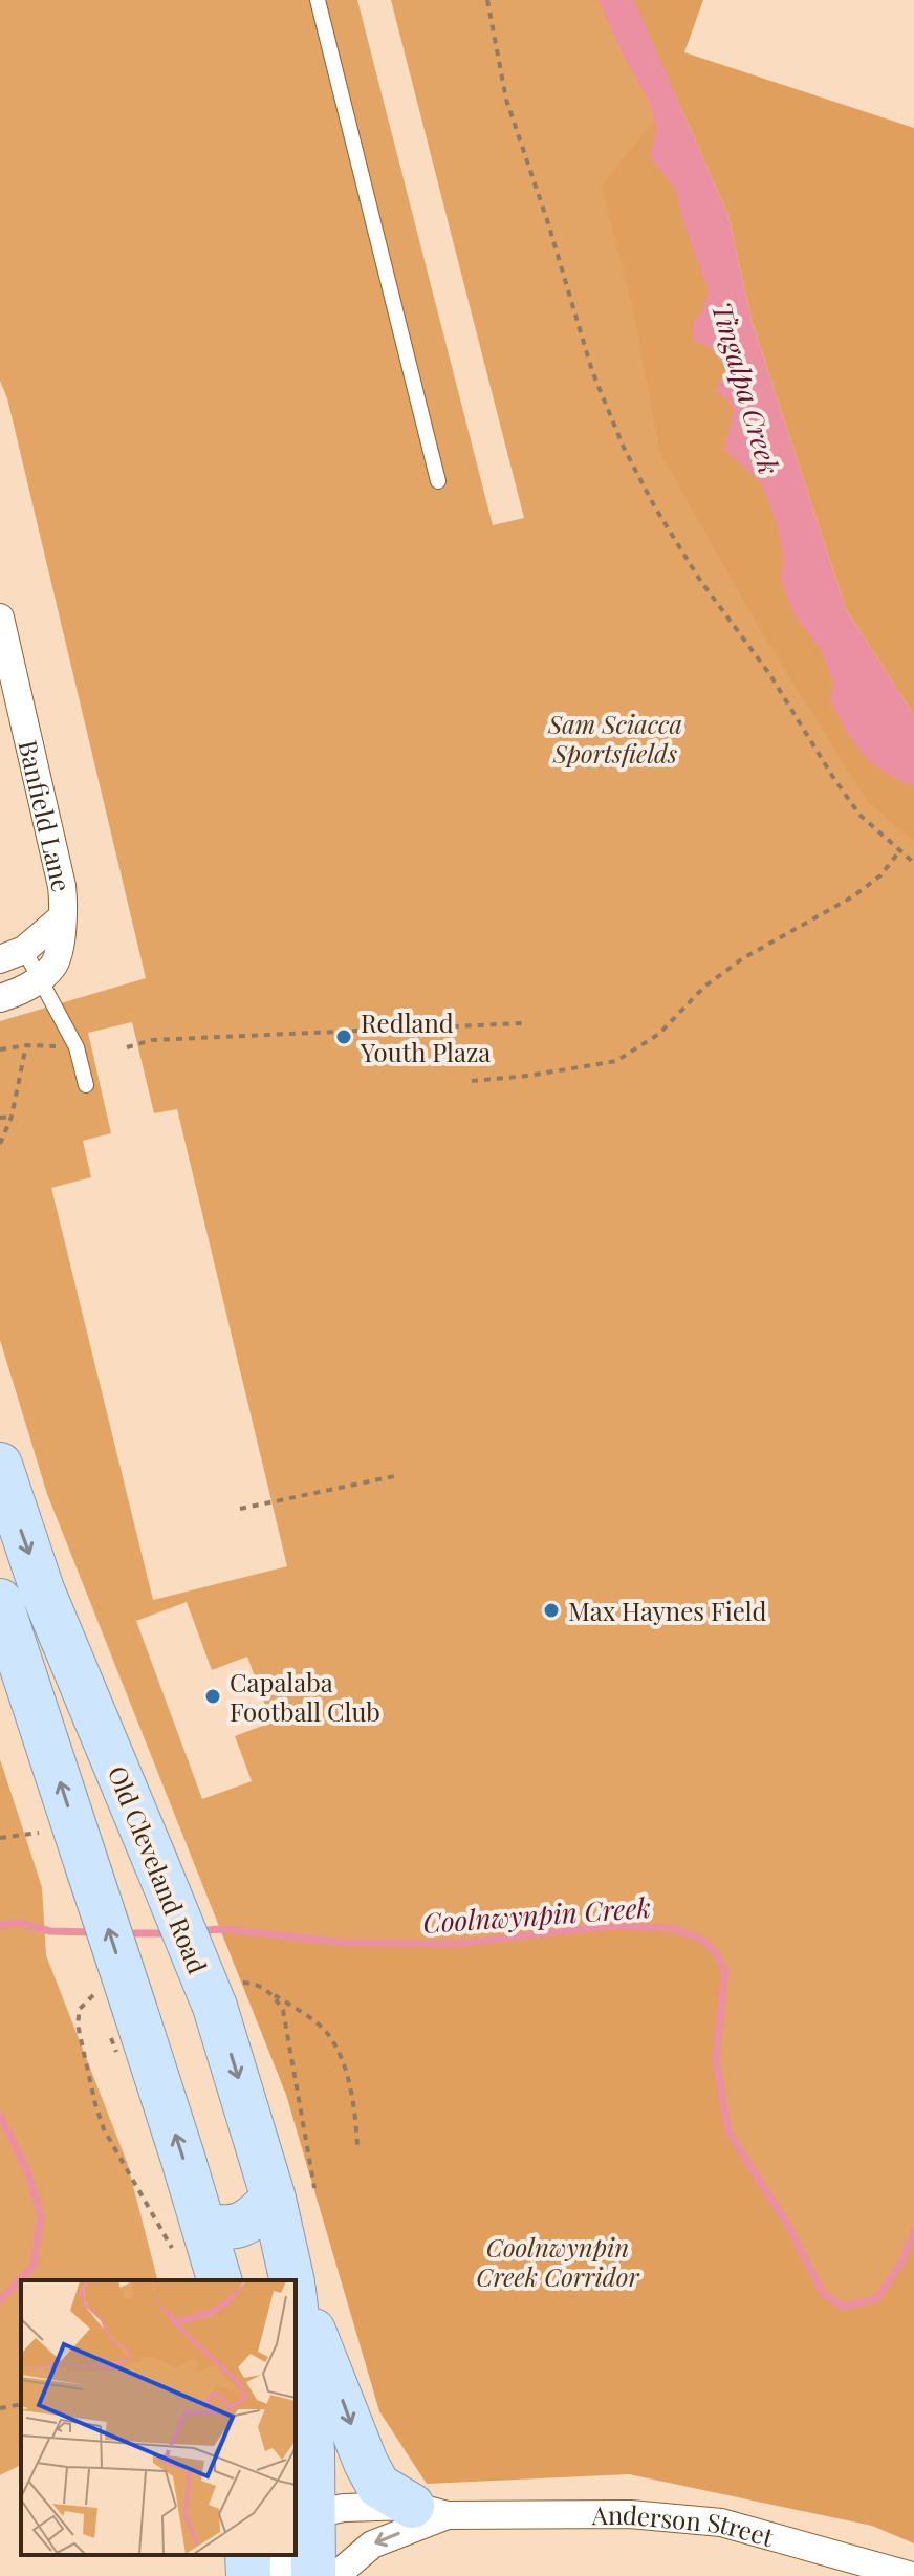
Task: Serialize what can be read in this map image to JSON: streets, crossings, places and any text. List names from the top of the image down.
{
  "streets": {
    "main road": ["Old Cleveland Road"],
    "street": ["Banfield Lane", "Anderson Street"]
  },
  "crossings": [
    ["Old Cleveland Road", "Anderson Street"]
  ],
  "water": ["Tingalpa Creek", "Coolnwynpin Creek"],
  "parks": ["Sam Sciacca Sportsfields", "Coolnwynpin Creek Corridor"],
  "places": ["Redland Youth Plaza", "Max Haynes Field", "Capalaba Football Club"]
}
